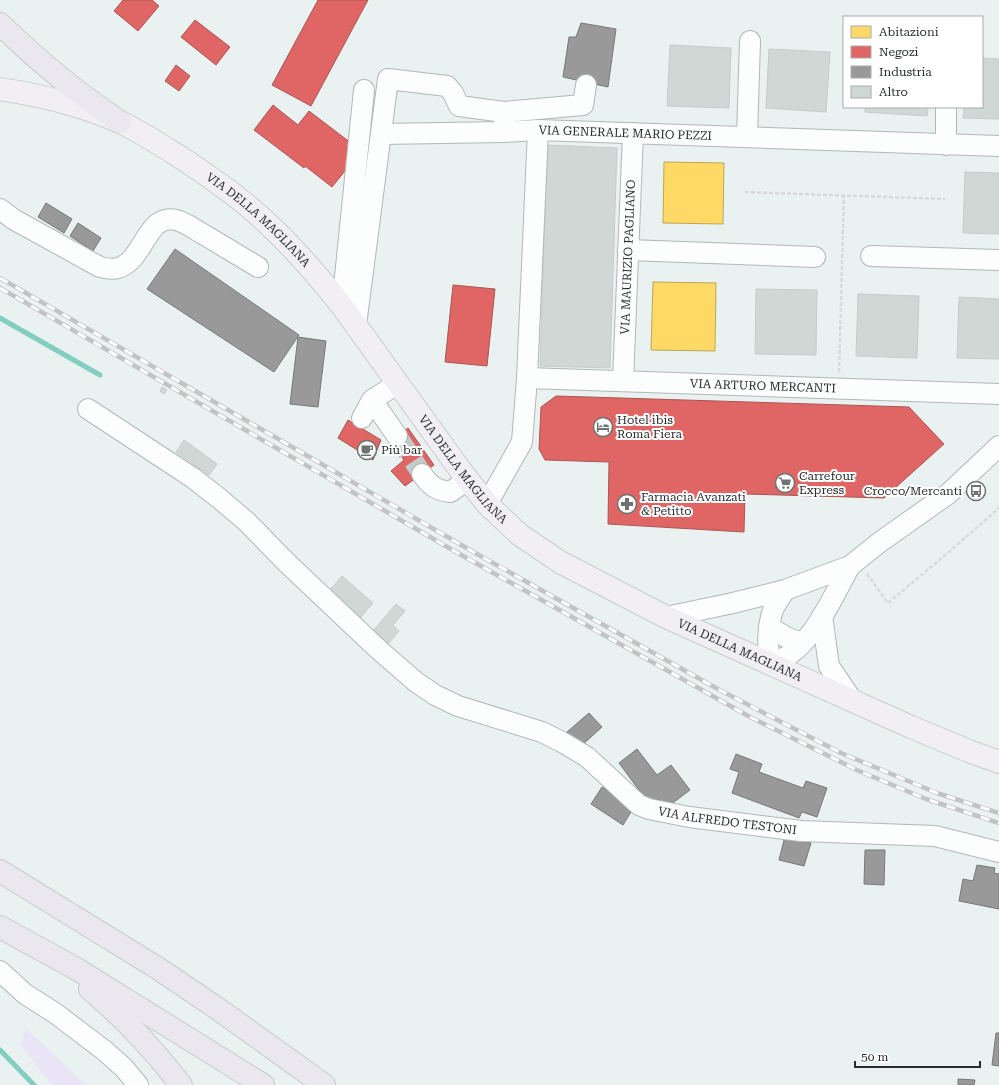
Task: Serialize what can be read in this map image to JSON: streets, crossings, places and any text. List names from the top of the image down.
{
  "streets": {
    "main road": ["VIA DELLA MAGLIANA"],
    "street": [
      "VIA GENERALE MARIO PEZZI",
      "VIA MAURIZIO PAGLIANO",
      "VIA ARTURO MERCANTI",
      "VIA ALFREDO TESTONI"
    ]
  },
  "crossings": [
    ["VIA GENERALE MARIO PEZZI", "VIA DELLA MAGLIANA"],
    ["VIA GENERALE MARIO PEZZI", "VIA MAURIZIO PAGLIANO"],
    ["VIA GENERALE MARIO PEZZI", "VIA ARTURO MERCANTI"],
    ["VIA MAURIZIO PAGLIANO", "VIA ARTURO MERCANTI"]
  ],
  "places": {
    "hotel": ["Hotel ibis Roma Fiera"],
    "cafe": ["Più bar"],
    "supermarket": ["Carrefour Express"],
    "bus stop": ["Crocco/Mercanti"],
    "pharmacy": ["Farmacia Avanzati & Petitto"]
  },
  "legend": [
    "Abitazioni",
    "Negozi",
    "Industria",
    "Altro"
  ],
  "scale_bar": "50 m"
}
